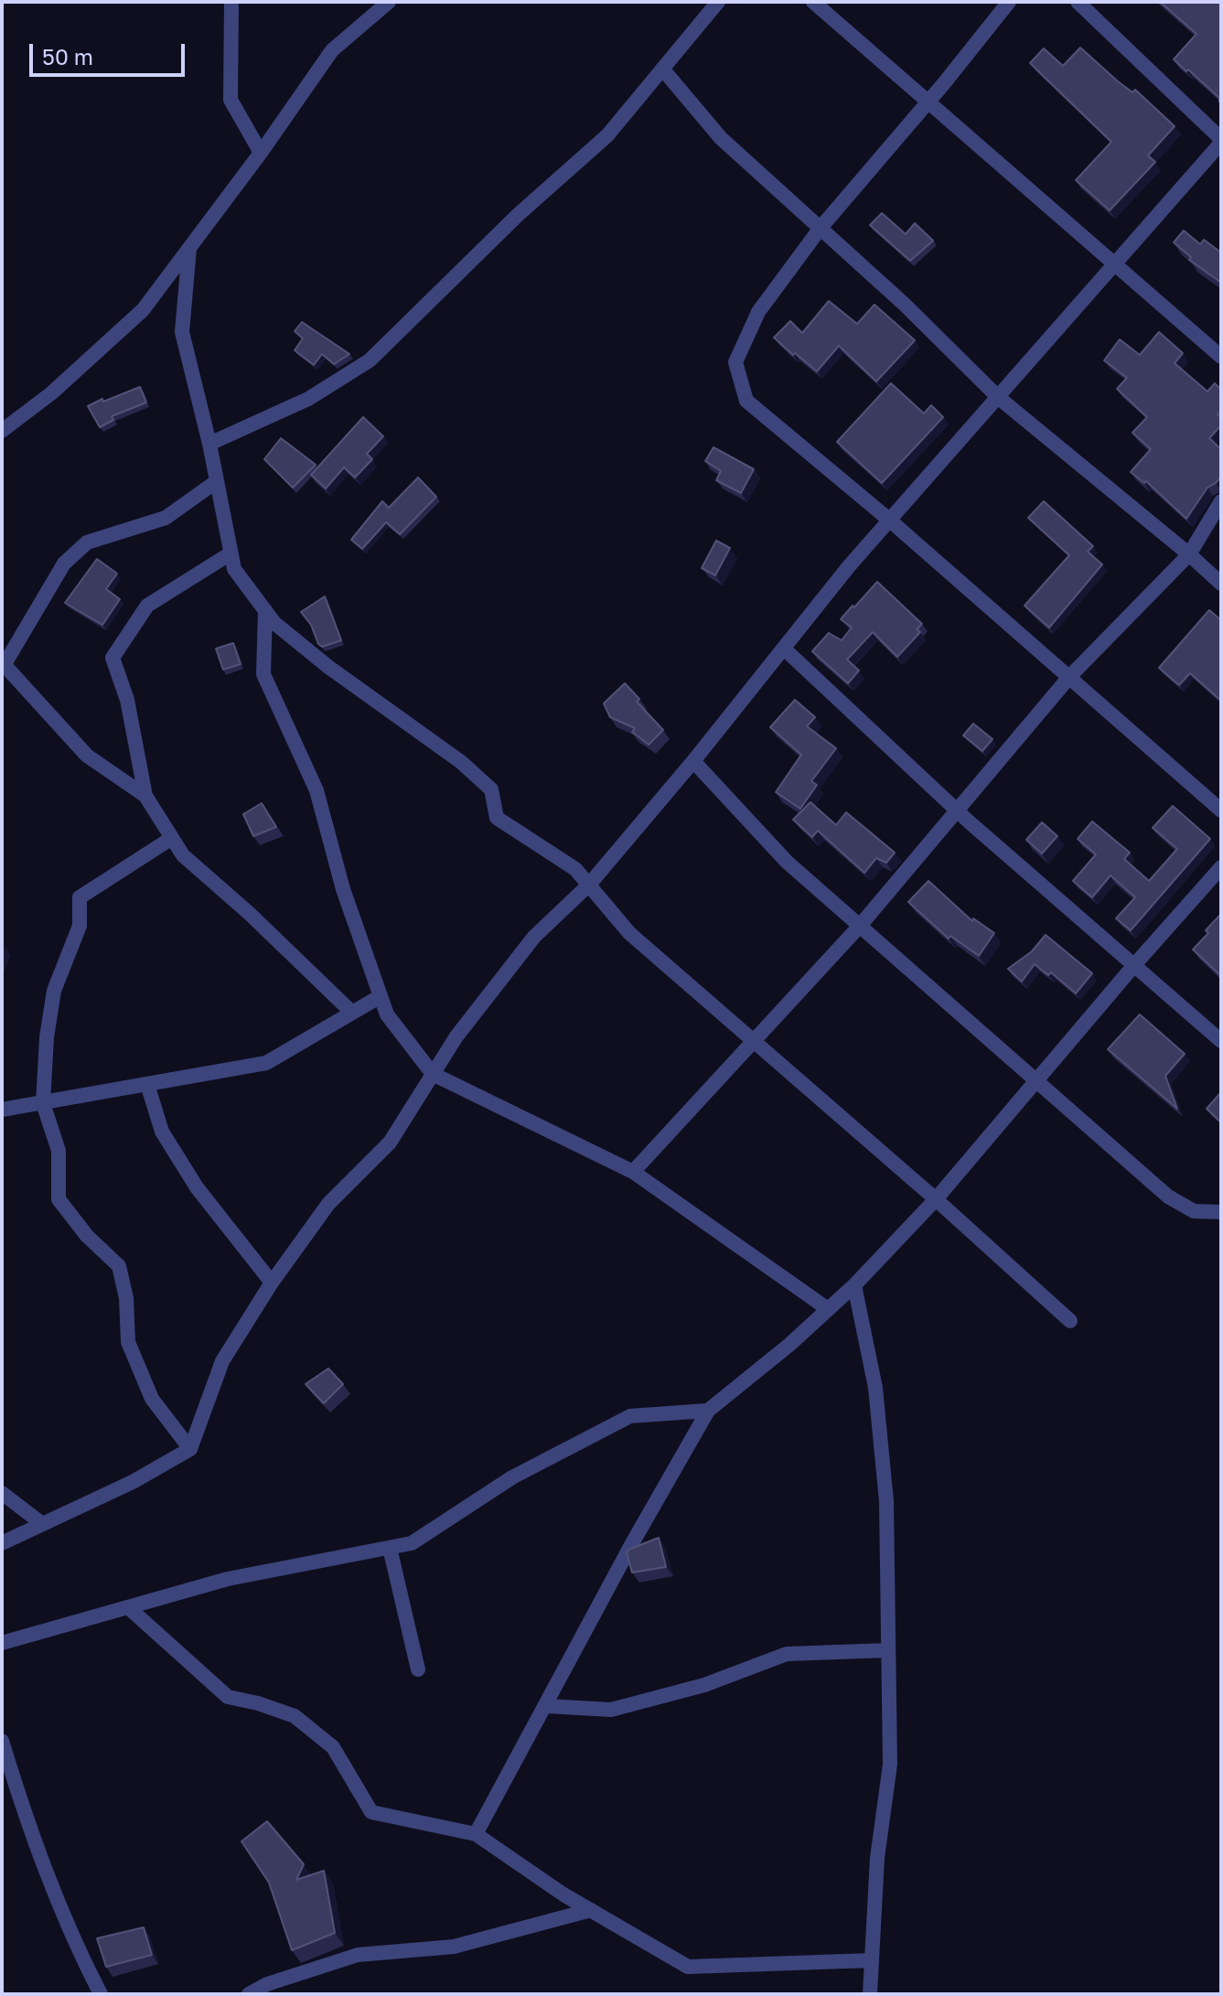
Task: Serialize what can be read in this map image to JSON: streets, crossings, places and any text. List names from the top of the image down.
{
  "scale_bar": "50 m"
}
